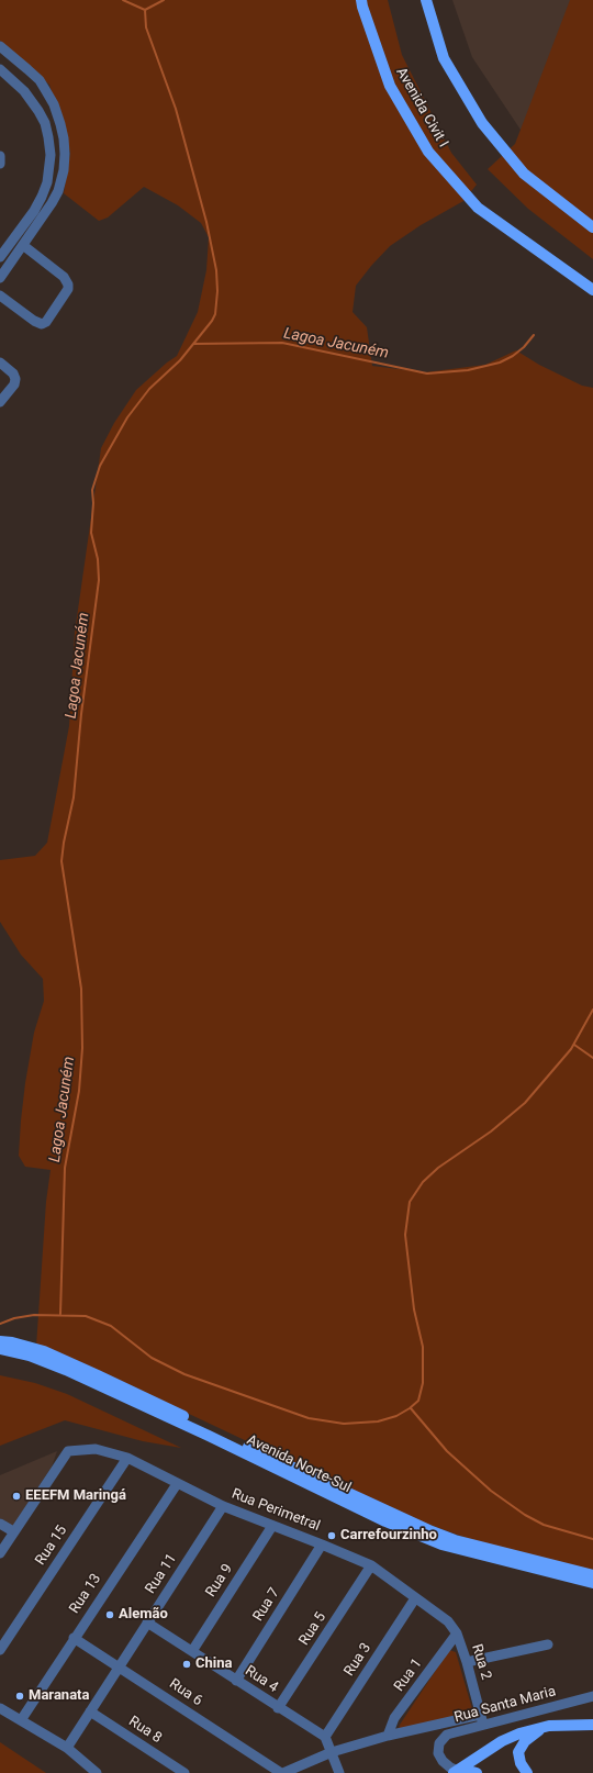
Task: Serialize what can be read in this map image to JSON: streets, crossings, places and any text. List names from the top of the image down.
{
  "streets": {
    "main road": ["Avenida Civit I", "Avenida Norte-Sul"],
    "street": [
      "Rua Perimetral",
      "Rua 15",
      "Rua 11",
      "Rua 9",
      "Rua 13",
      "Rua 7",
      "Rua 5",
      "Rua 3",
      "Rua 2",
      "Rua 1",
      "Rua 4",
      "Rua 6",
      "Rua Santa Maria",
      "Rua 8"
    ]
  },
  "crossings": [
    ["Rua Perimetral", "Rua 15"],
    ["Rua Perimetral", "Rua 11"],
    ["Rua Perimetral", "Rua 9"],
    ["Rua Perimetral", "Rua 13"],
    ["Rua Perimetral", "Rua 7"],
    ["Rua Perimetral", "Rua 5"],
    ["Rua Perimetral", "Rua 3"],
    ["Rua Perimetral", "Rua 2"],
    ["Rua Perimetral", "Rua 1"],
    ["Rua 11", "Rua 4"],
    ["Rua 11", "Rua 6"],
    ["Rua 11", "Rua 8"],
    ["Rua 9", "Rua 4"],
    ["Rua 13", "Rua 6"],
    ["Rua 7", "Rua 4"],
    ["Rua 5", "Rua 4"],
    ["Rua 3", "Rua 4"],
    ["Rua 2", "Rua 1"],
    ["Rua 2", "Rua Santa Maria"]
  ],
  "water": ["Lagoa Jacuném"],
  "places": [
    "EEEFM Maringá",
    "Carrefourzinho",
    "Alemão",
    "China",
    "Maranata"
  ]
}
